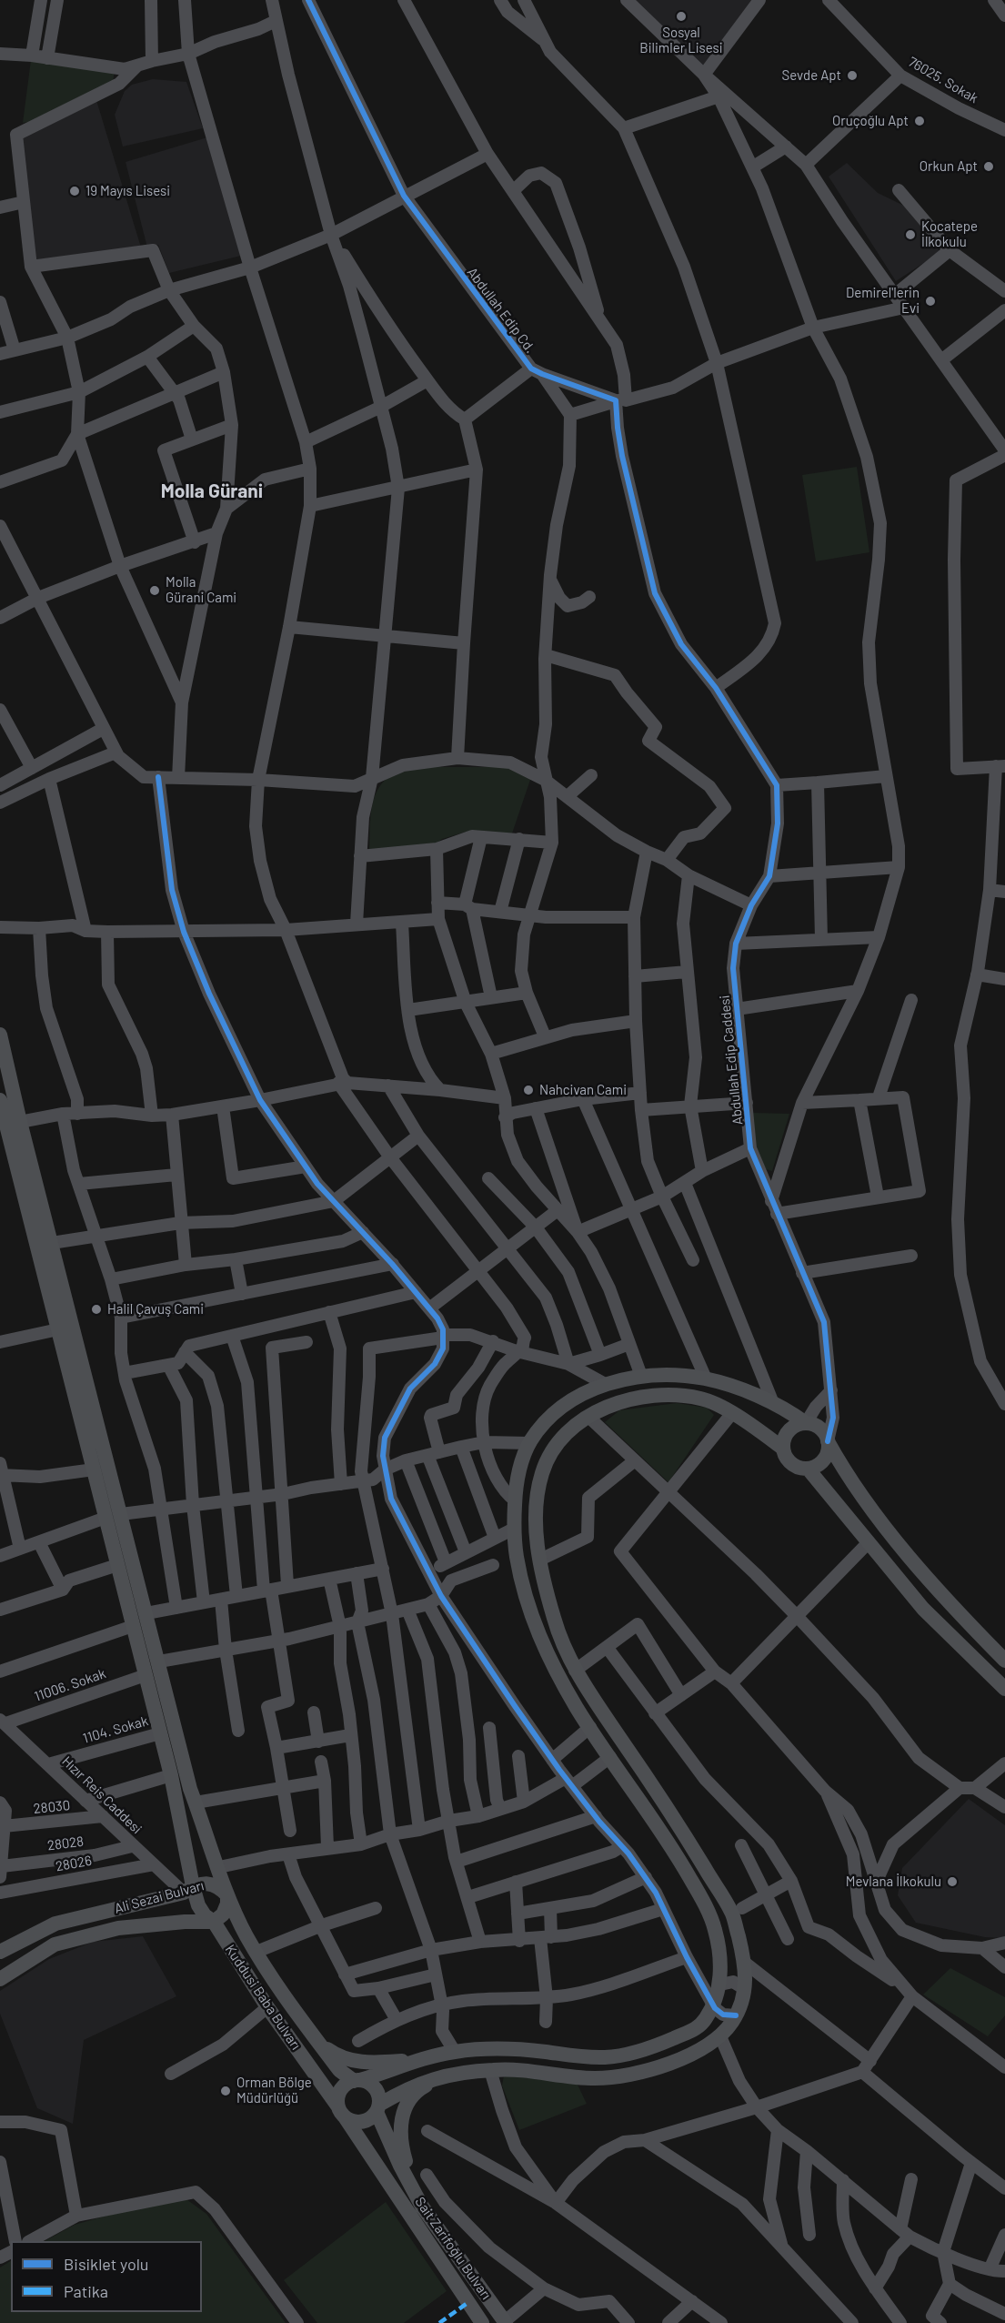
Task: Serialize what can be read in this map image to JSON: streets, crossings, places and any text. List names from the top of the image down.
{
  "streets": {
    "main road": ["Ali Sezai Bulvarı", "Kuddusi Baba Bulvarı", "Sait Zarifoğlu Bulvarı"],
    "street": [
      "76025. Sokak",
      "Abdullah Edip Cd.",
      "Abdullah Edip Caddesi",
      "11006. Sokak",
      "1104. Sokak",
      "Hızır Reis Caddesi",
      "28030",
      "28028",
      "28026"
    ]
  },
  "crossings": [
    ["11006. Sokak", "Hızır Reis Caddesi"],
    ["11006. Sokak", "Kuddusi Baba Bulvarı"],
    ["1104. Sokak", "Hızır Reis Caddesi"],
    ["1104. Sokak", "Kuddusi Baba Bulvarı"],
    ["Hızır Reis Caddesi", "28030"],
    ["Hızır Reis Caddesi", "28028"],
    ["Hızır Reis Caddesi", "28026"],
    ["Hızır Reis Caddesi", "Ali Sezai Bulvarı"],
    ["Hızır Reis Caddesi", "Kuddusi Baba Bulvarı"],
    ["Ali Sezai Bulvarı", "Kuddusi Baba Bulvarı"],
    ["Kuddusi Baba Bulvarı", "Sait Zarifoğlu Bulvarı"]
  ],
  "districts": ["Molla Gürani"],
  "places": [
    "Sosyal Bilimler Lisesi",
    "Sevde Apt",
    "Oruçoğlu Apt",
    "Orkun Apt",
    "19 Mayıs Lisesi",
    "Kocatepe İlkokulu",
    "Demirel'lerin Evi",
    "Molla Gürani Cami",
    "Nahcivan Cami",
    "Halil Çavuş Cami",
    "Mevlana İlkokulu",
    "Orman Bölge Müdürlüğü"
  ],
  "legend": ["Bisiklet yolu", "Patika"]
}
